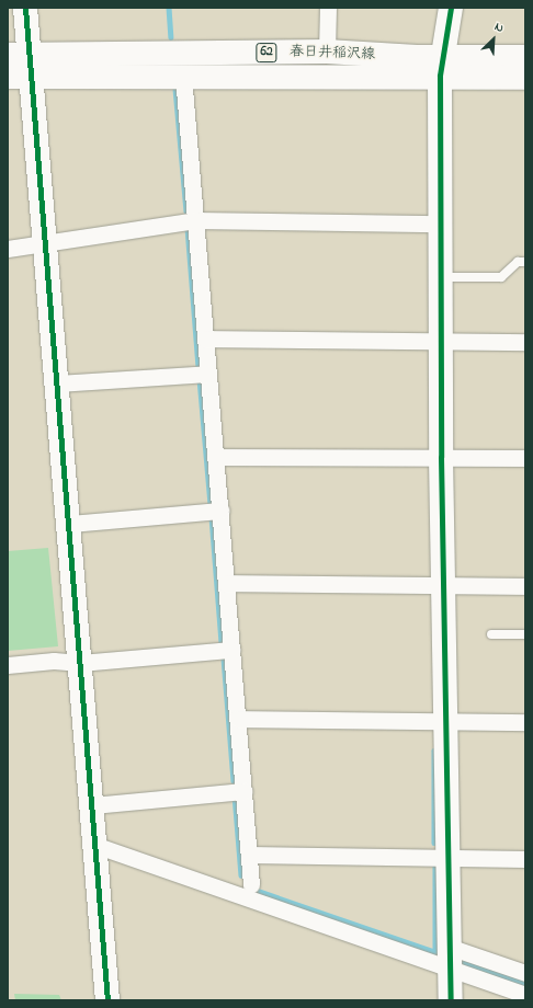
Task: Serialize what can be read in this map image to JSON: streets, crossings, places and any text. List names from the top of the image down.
{
  "streets": {
    "street": ["62", "春日井稲沢線"]
  },
  "north": "top right"
}
